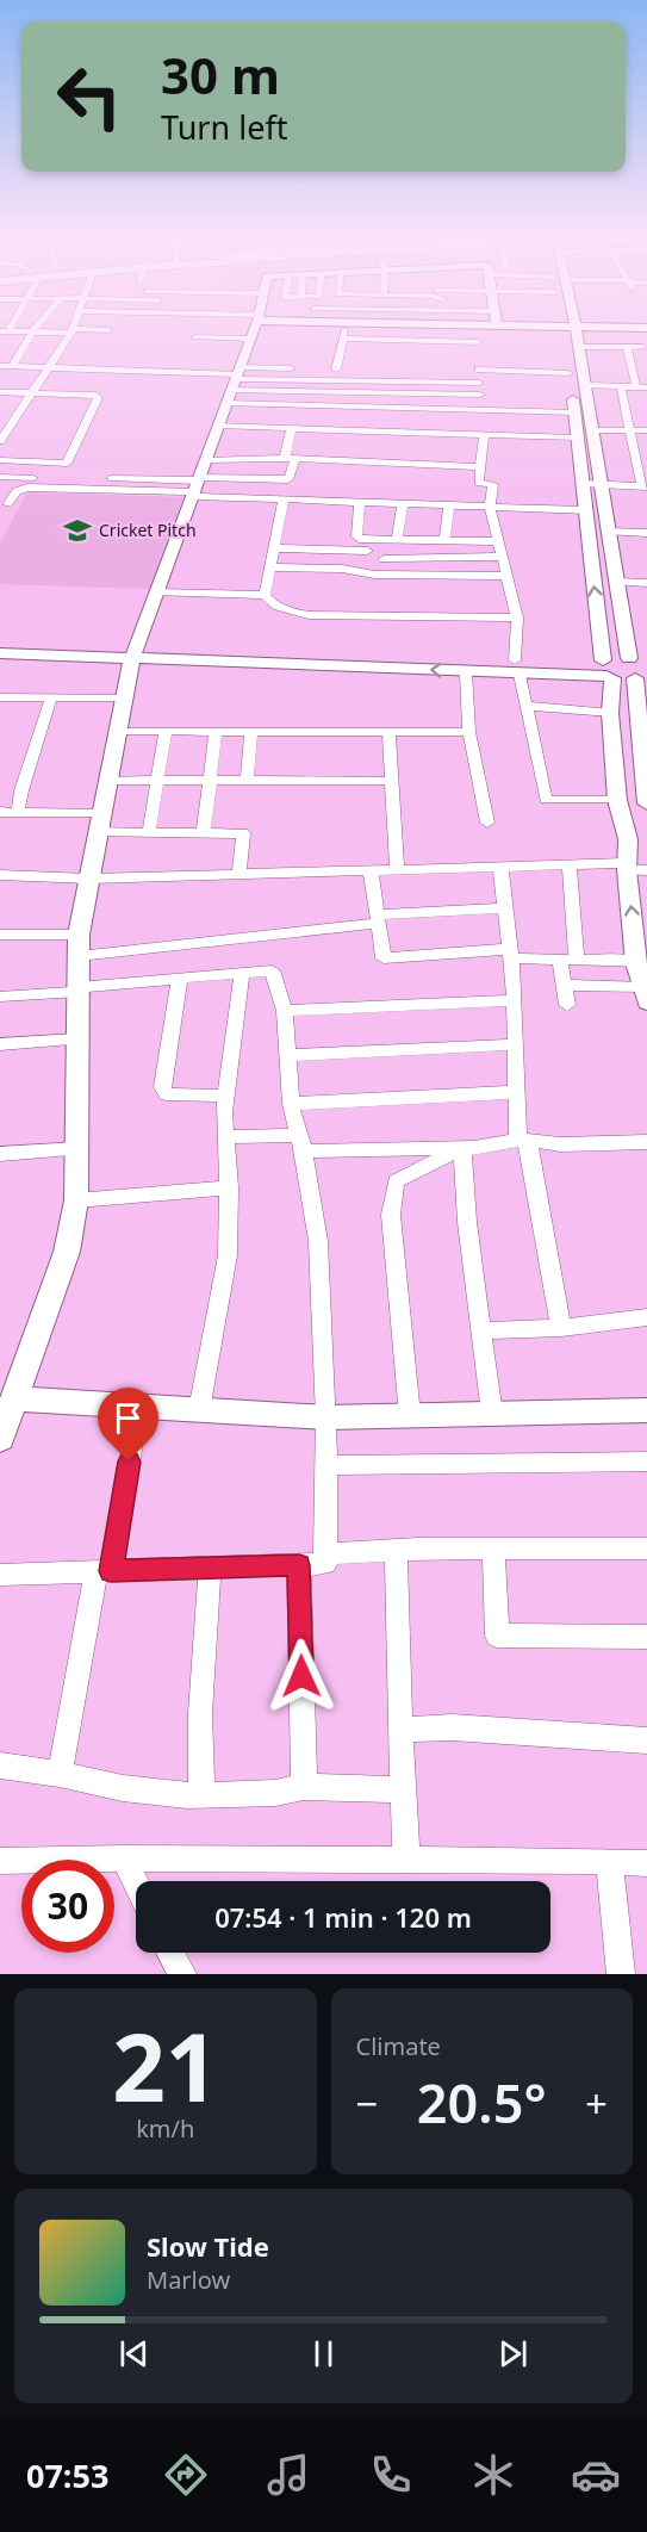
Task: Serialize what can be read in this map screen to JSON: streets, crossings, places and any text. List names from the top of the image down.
{
  "places": {
    "school or university": ["Cricket Pitch"]
  },
  "page": {
    "turn": ["30 m", "Turn left"],
    "limit": "30",
    "trip": "07:54 · 1 min · 120 m",
    "tile": [
      ["21", "km/h"],
      "Climate"
    ],
    "heat": ["−", "20.5°", "+"],
    "song": ["Slow Tide", "Marlow"],
    "tabs": "07:53"
  }
}
